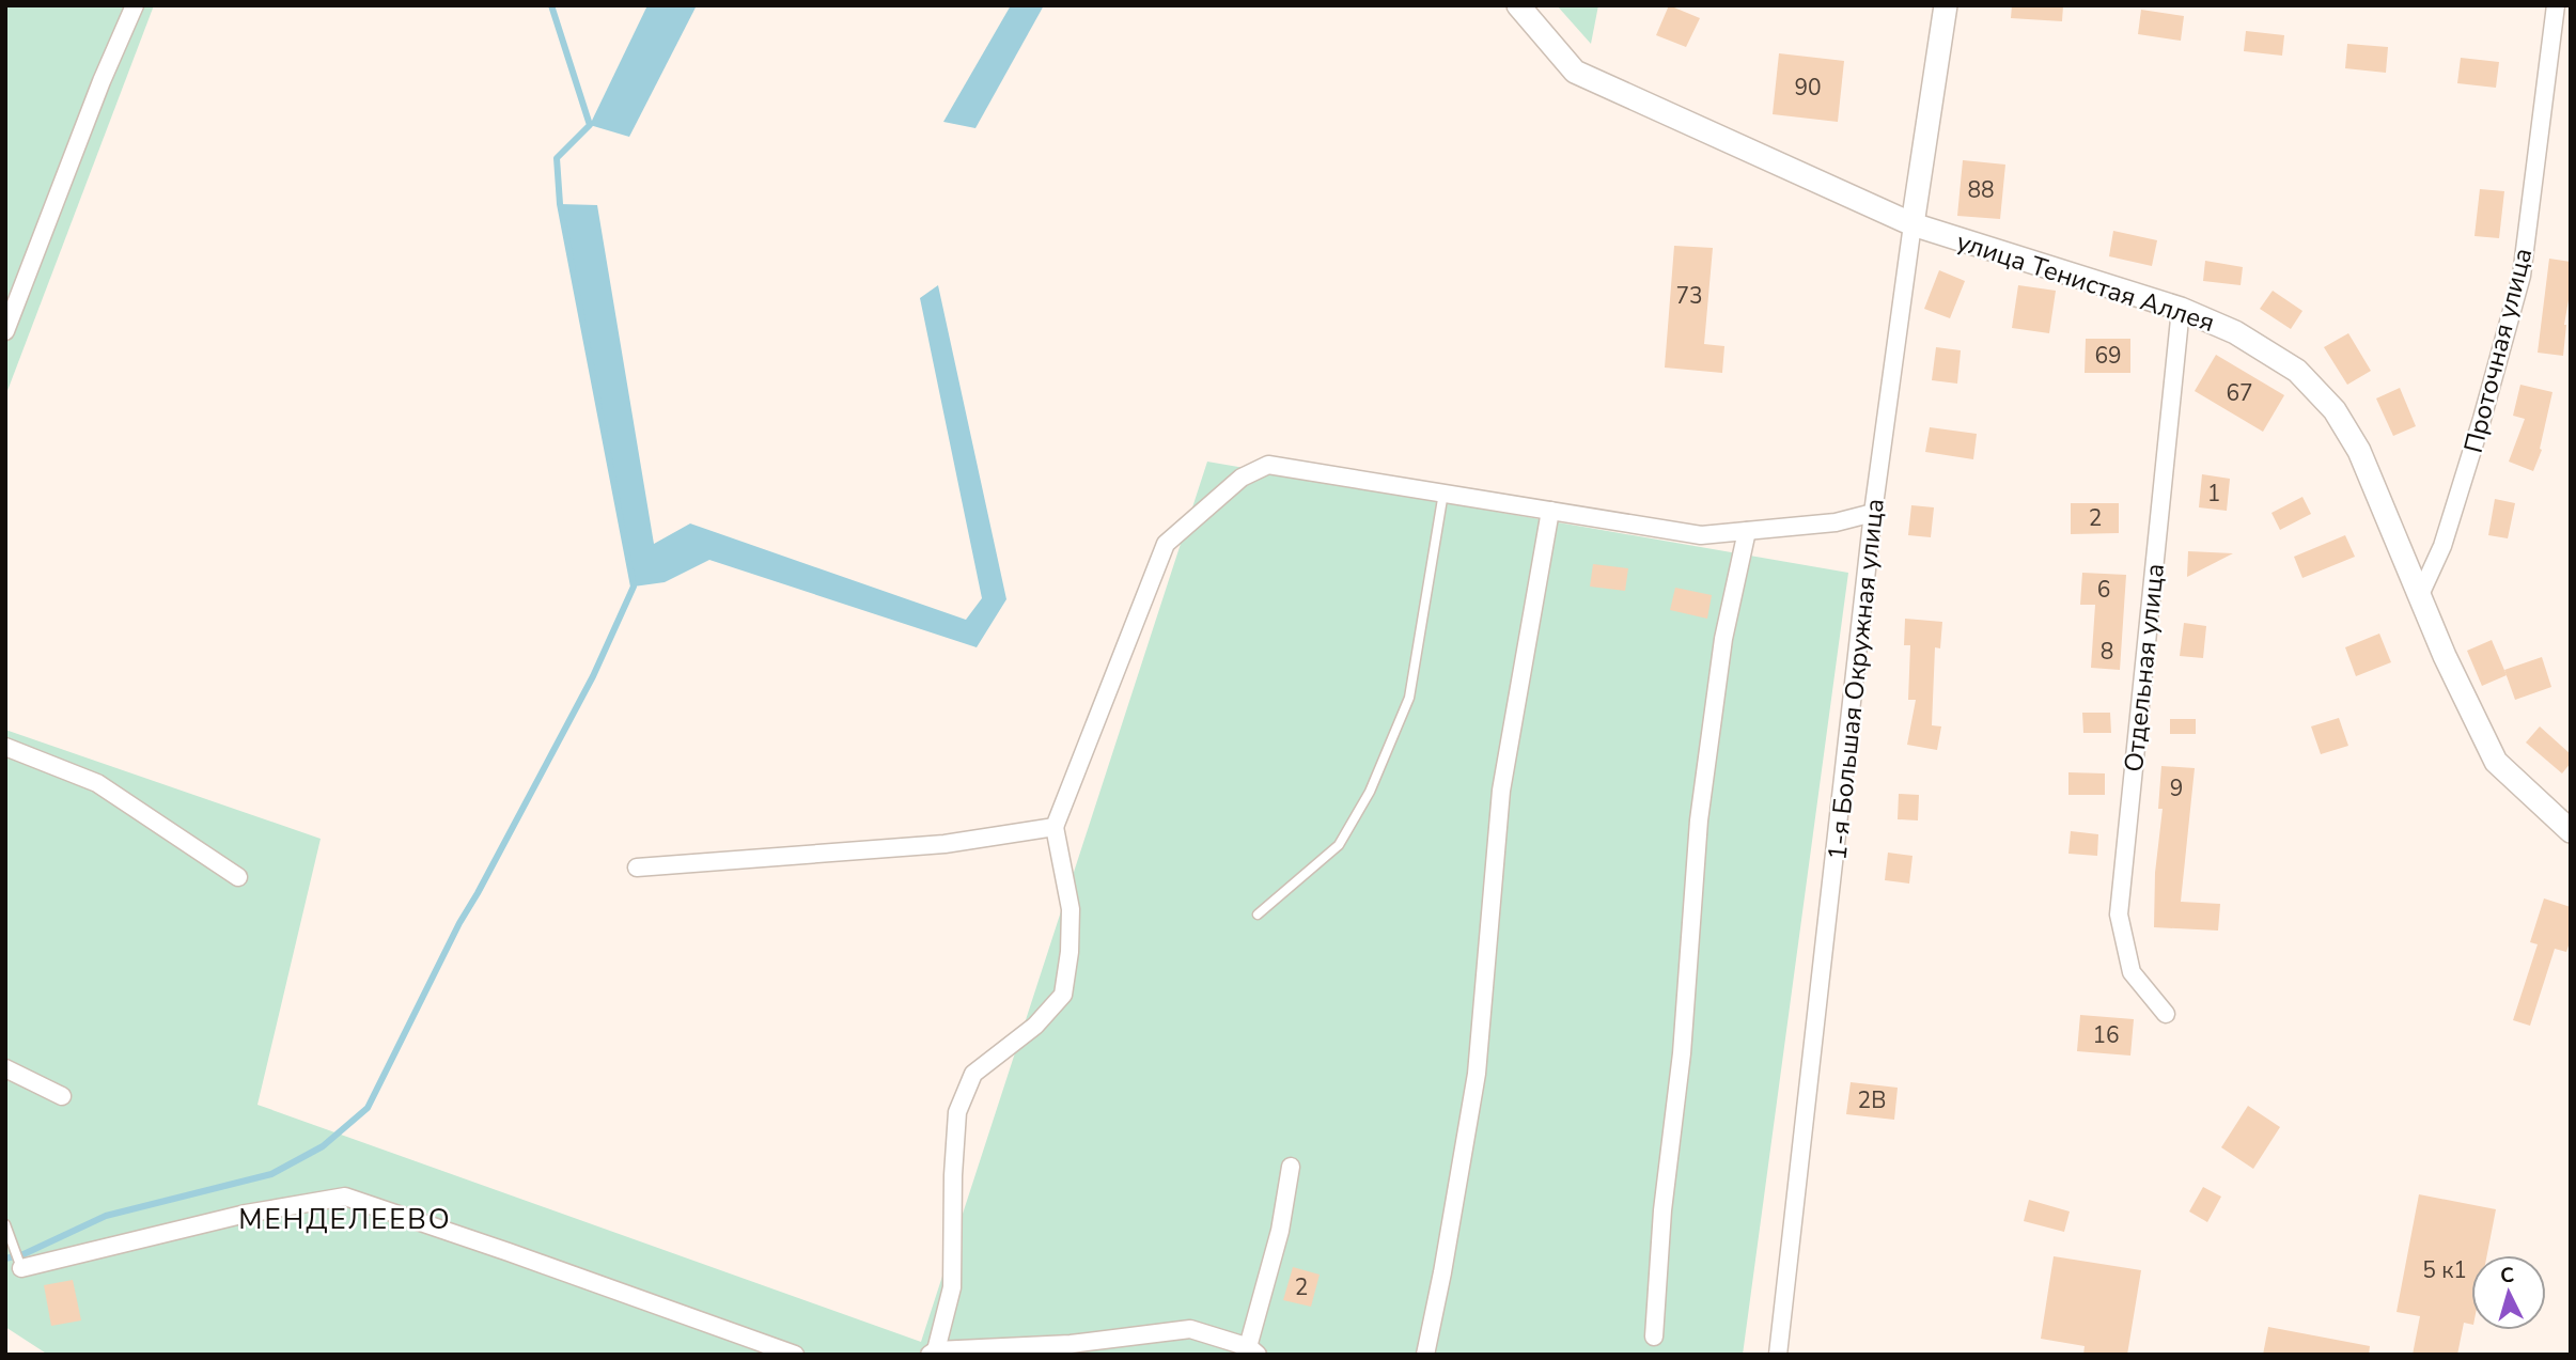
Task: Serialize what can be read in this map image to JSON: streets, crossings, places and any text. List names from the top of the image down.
{
  "streets": {
    "main road": ["улица Тенистая Аллея", "1-я Большая Окружная улица"],
    "street": ["Проточная улица", "Отдельная улица"]
  },
  "crossings": [
    ["улица Тенистая Аллея", "Проточная улица"],
    ["улица Тенистая Аллея", "Отдельная улица"],
    ["улица Тенистая Аллея", "1-я Большая Окружная улица"]
  ],
  "districts": ["МЕНДЕЛЕЕВО"],
  "house_numbers": [
    "90",
    "88",
    "73",
    "69",
    "67",
    "1",
    "2",
    "6",
    "8",
    "9",
    "16",
    "2В",
    "5 к1",
    "2"
  ],
  "north": "top"
}
